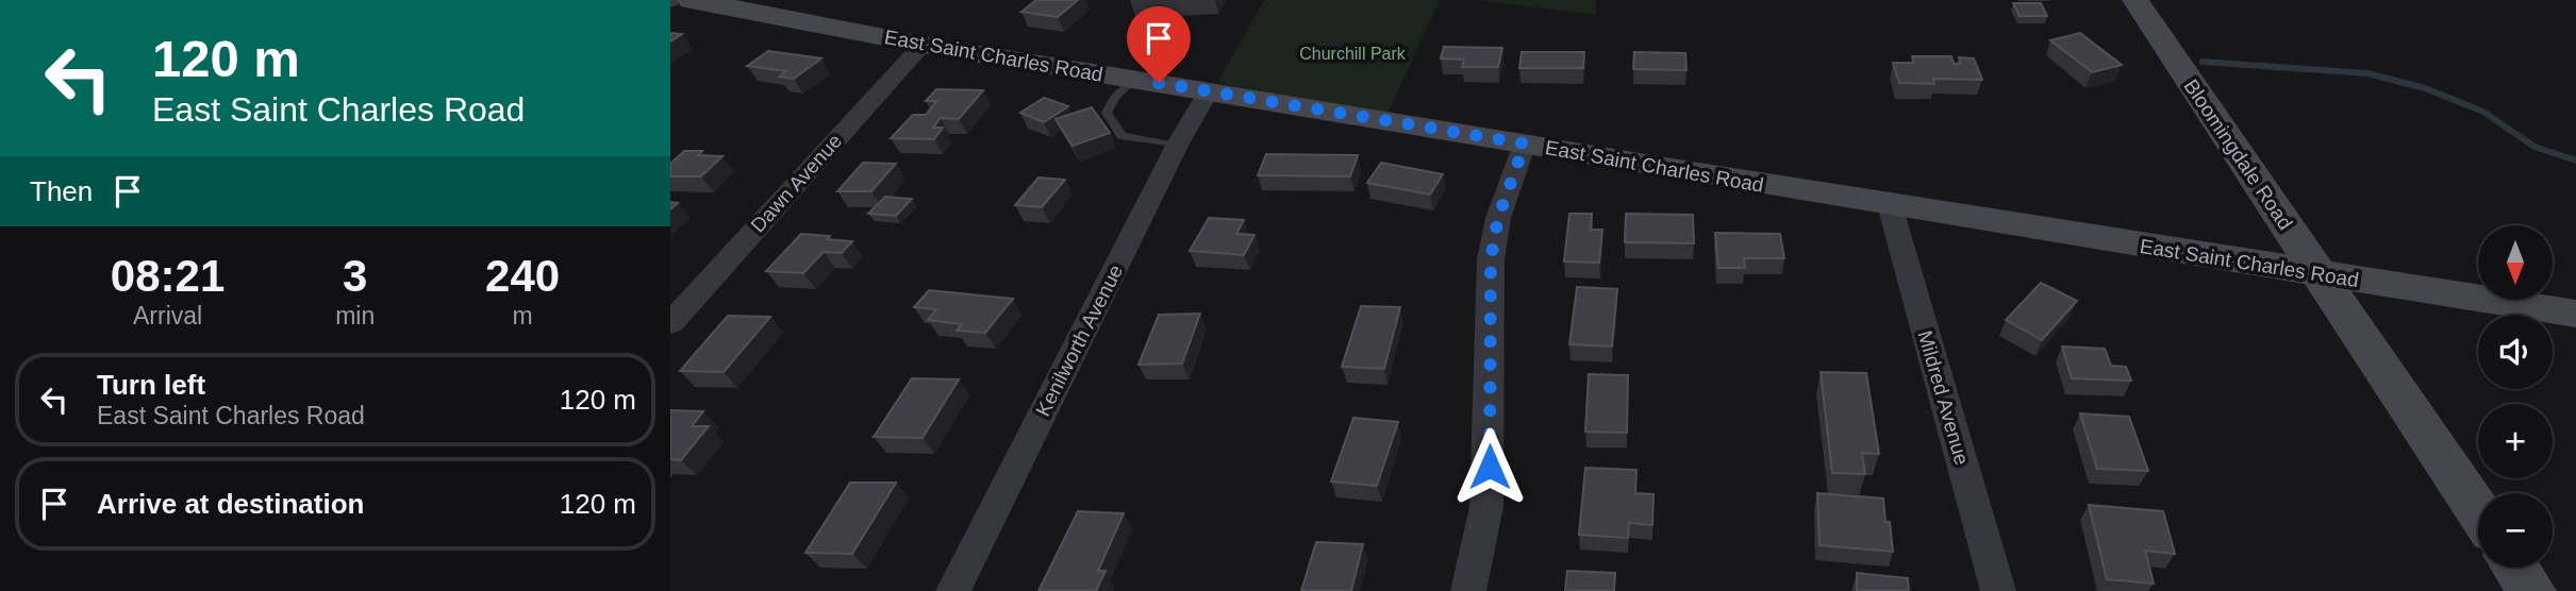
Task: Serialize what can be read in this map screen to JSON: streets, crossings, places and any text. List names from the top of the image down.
{
  "streets": {
    "street": [
      "East Saint Charles Road",
      "Bloomingdale Road",
      "Dawn Avenue",
      "Kenilworth Avenue",
      "Mildred Avenue"
    ]
  },
  "crossings": [
    ["East Saint Charles Road", "Bloomingdale Road"],
    ["East Saint Charles Road", "Dawn Avenue"],
    ["East Saint Charles Road", "Kenilworth Avenue"],
    ["East Saint Charles Road", "Mildred Avenue"]
  ],
  "parks": ["Churchill Park"],
  "north": "bottom",
  "page": {
    "turn": ["120 m", "East Saint Charles Road"],
    "then": "Then",
    "map_buttons": ["+", "−"],
    "eta": [
      "08:21",
      "Arrival",
      "3",
      "min",
      "240",
      "m"
    ],
    "list": [
      {
        "name": "Turn left",
        "note": "East Saint Charles Road",
        "value": "120 m"
      },
      {
        "name": "Arrive at destination",
        "value": "120 m"
      }
    ]
  }
}
